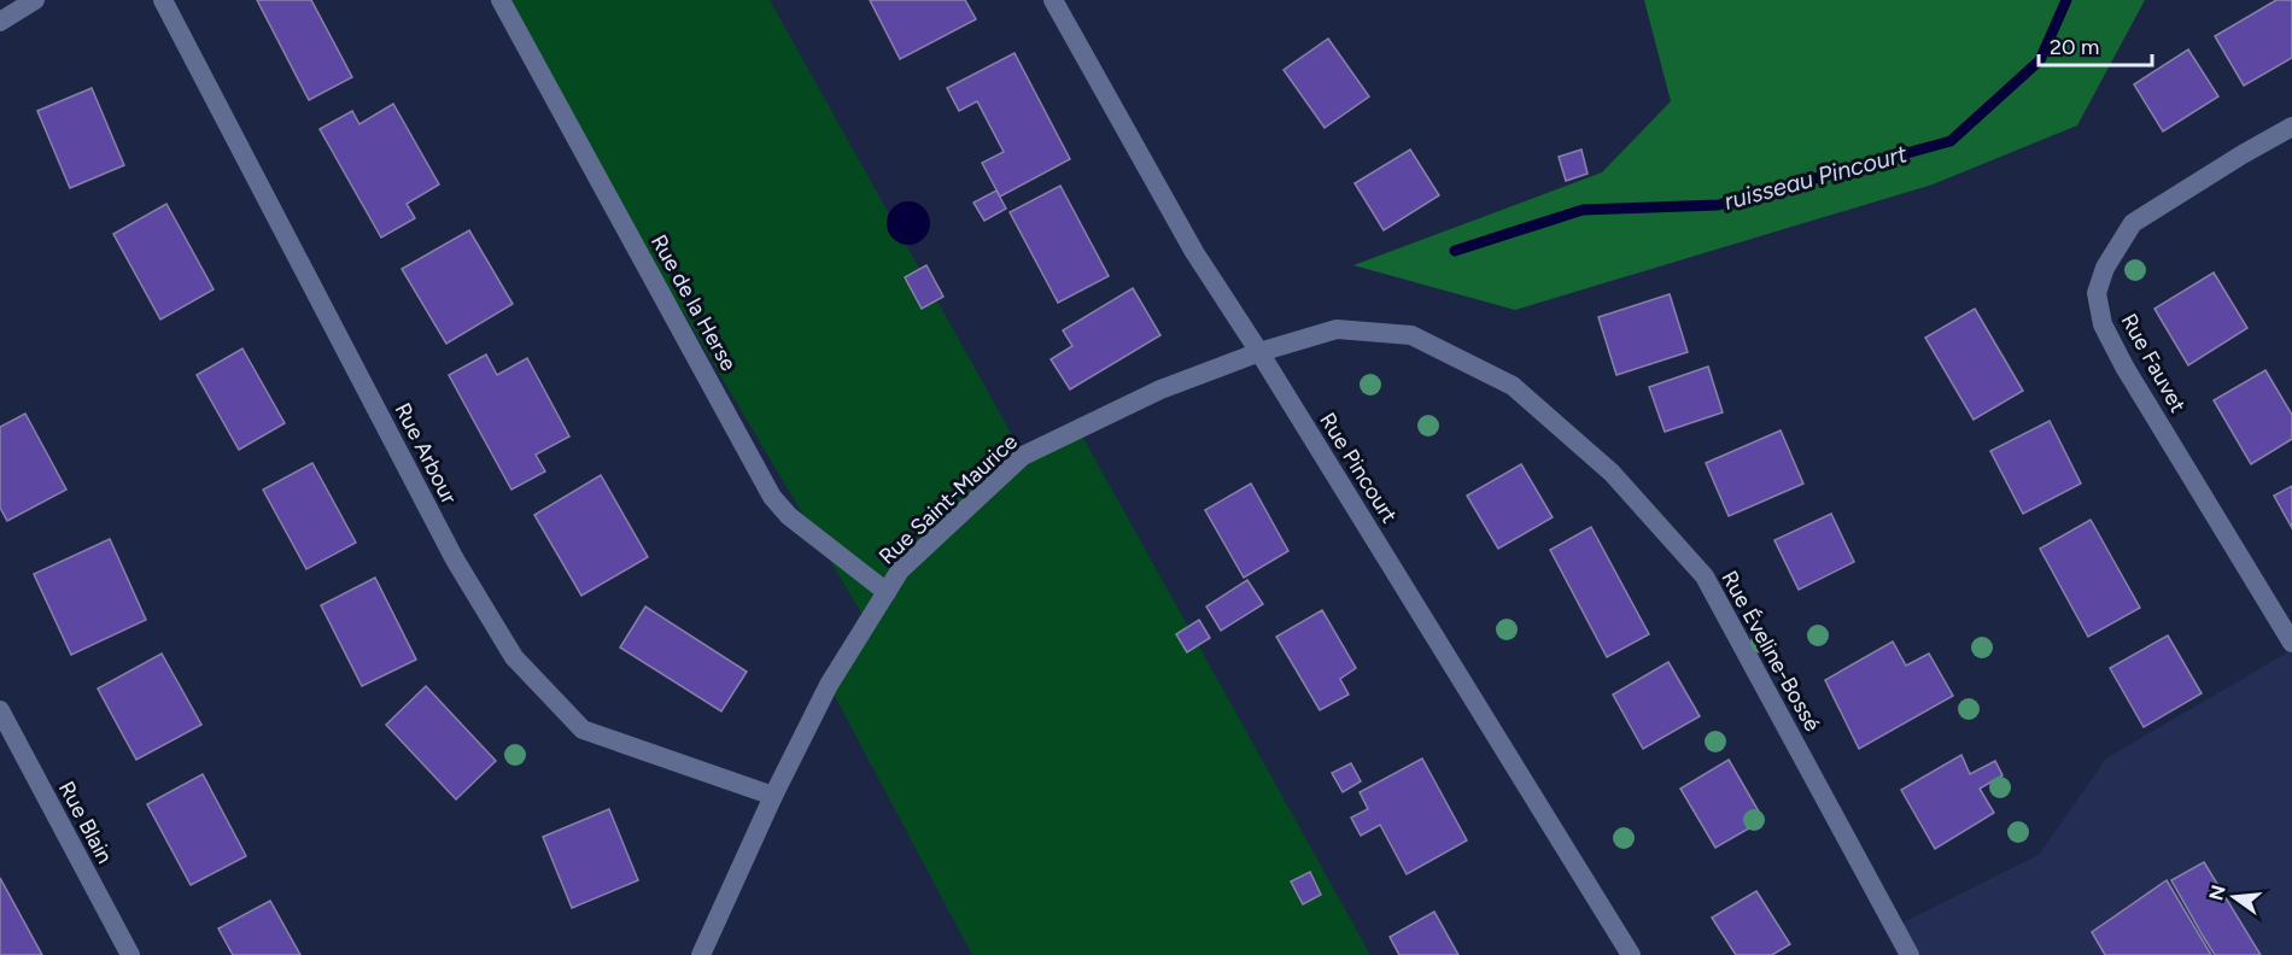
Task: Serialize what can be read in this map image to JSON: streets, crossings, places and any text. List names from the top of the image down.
{
  "streets": {
    "street": [
      "Rue de la Herse",
      "Rue Fauvet",
      "Rue Arbour",
      "Rue Pincourt",
      "Rue Saint-Maurice",
      "Rue Éveline-Bossé",
      "Rue Blain"
    ]
  },
  "crossings": [
    ["Rue de la Herse", "Rue Saint-Maurice"],
    ["Rue Arbour", "Rue Saint-Maurice"],
    ["Rue Pincourt", "Rue Saint-Maurice"],
    ["Rue Pincourt", "Rue Éveline-Bossé"],
    ["Rue Saint-Maurice", "Rue Éveline-Bossé"]
  ],
  "water": ["ruisseau Pincourt"],
  "scale_bar": "20 m",
  "north": "left"
}
